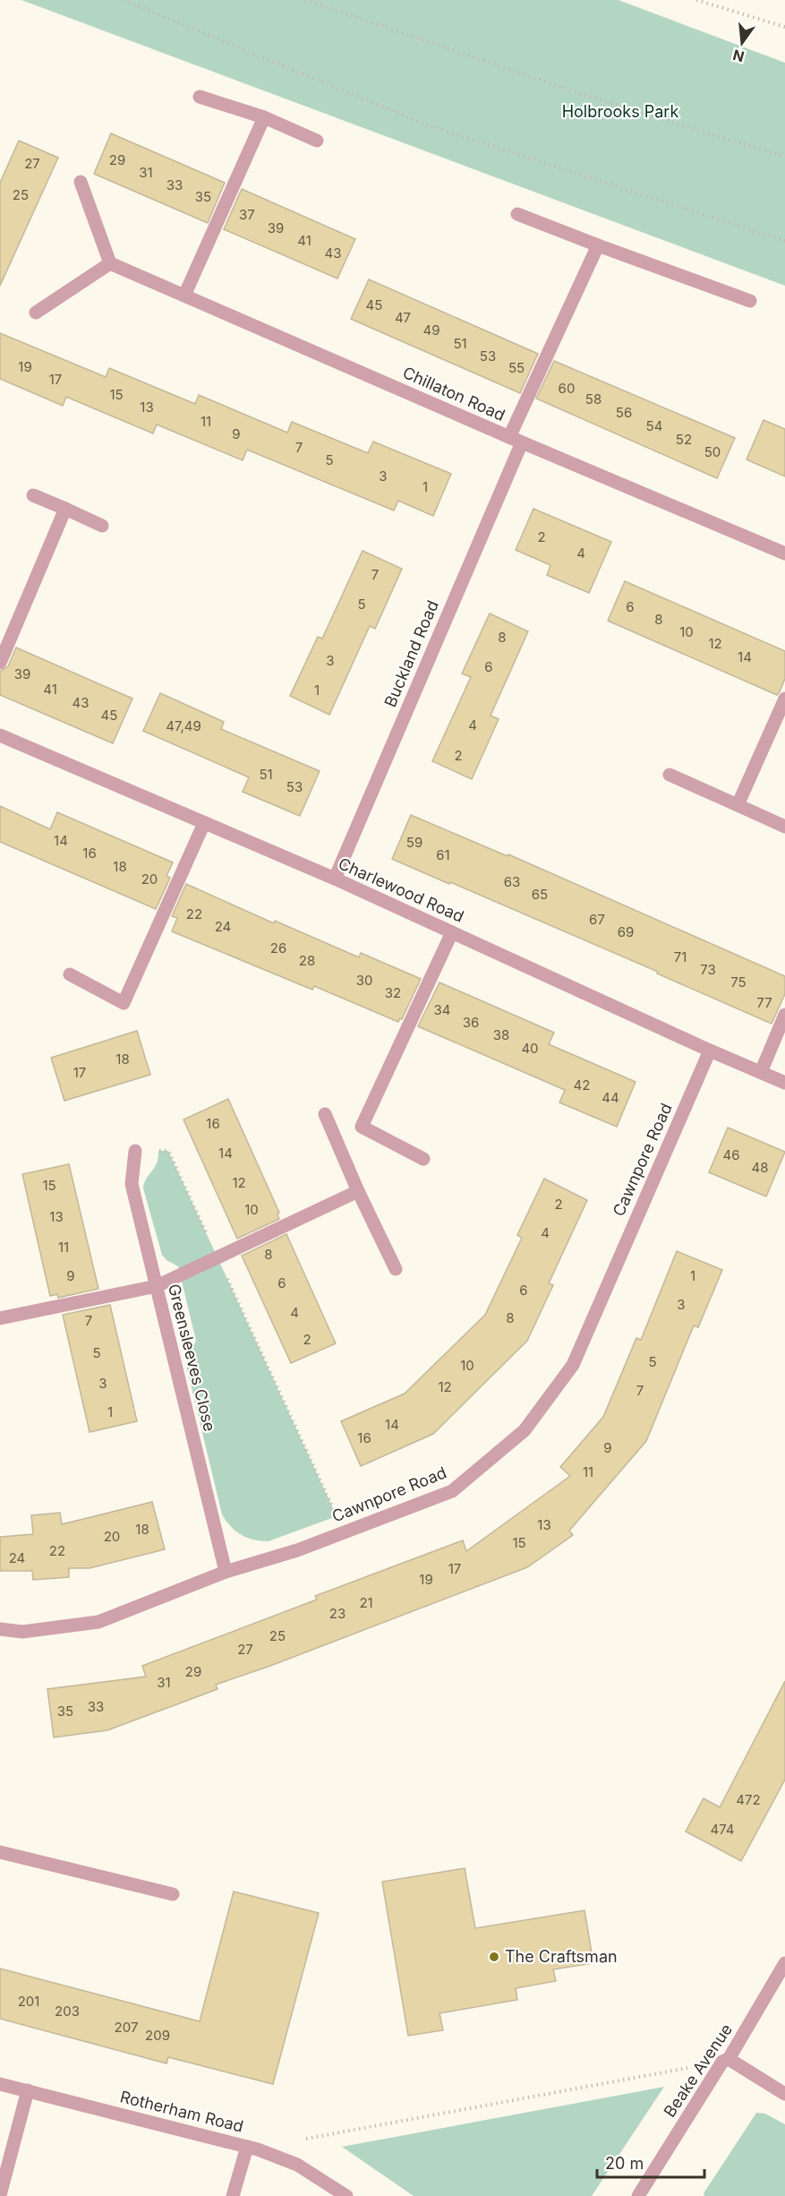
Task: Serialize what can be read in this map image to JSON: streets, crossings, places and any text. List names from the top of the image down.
{
  "streets": {
    "street": [
      "Chillaton Road",
      "Buckland Road",
      "Charlewood Road",
      "Cawnpore Road",
      "Greensleeves Close",
      "Beake Avenue",
      "Rotherham Road"
    ]
  },
  "crossings": [
    ["Chillaton Road", "Buckland Road"],
    ["Buckland Road", "Charlewood Road"],
    ["Charlewood Road", "Cawnpore Road"],
    ["Cawnpore Road", "Greensleeves Close"]
  ],
  "parks": ["Holbrooks Park"],
  "places": ["The Craftsman"],
  "house_numbers": [
    "29",
    "27",
    "31",
    "33",
    "25",
    "35",
    "37",
    "39",
    "41",
    "43",
    "45",
    "47",
    "49",
    "51",
    "53",
    "19",
    "55",
    "17",
    "60",
    "15",
    "58",
    "13",
    "56",
    "11",
    "54",
    "9",
    "52",
    "7",
    "50",
    "5",
    "3",
    "1",
    "2",
    "4",
    "7",
    "5",
    "6",
    "8",
    "10",
    "8",
    "12",
    "14",
    "3",
    "6",
    "39",
    "41",
    "1",
    "43",
    "45",
    "4",
    "47,49",
    "2",
    "51",
    "53",
    "14",
    "59",
    "16",
    "61",
    "18",
    "20",
    "63",
    "65",
    "22",
    "67",
    "24",
    "69",
    "26",
    "71",
    "28",
    "73",
    "30",
    "75",
    "32",
    "77",
    "34",
    "36",
    "38",
    "40",
    "18",
    "17",
    "42",
    "44",
    "16",
    "14",
    "46",
    "48",
    "12",
    "15",
    "2",
    "10",
    "13",
    "4",
    "11",
    "8",
    "9",
    "1",
    "6",
    "6",
    "3",
    "4",
    "8",
    "7",
    "2",
    "5",
    "5",
    "10",
    "3",
    "12",
    "7",
    "1",
    "14",
    "16",
    "9",
    "11",
    "13",
    "18",
    "20",
    "15",
    "22",
    "24",
    "17",
    "19",
    "21",
    "23",
    "25",
    "27",
    "29",
    "31",
    "33",
    "35",
    "472",
    "474",
    "201",
    "203",
    "207",
    "209"
  ],
  "scale_bar": "20 m",
  "north": "bottom"
}
